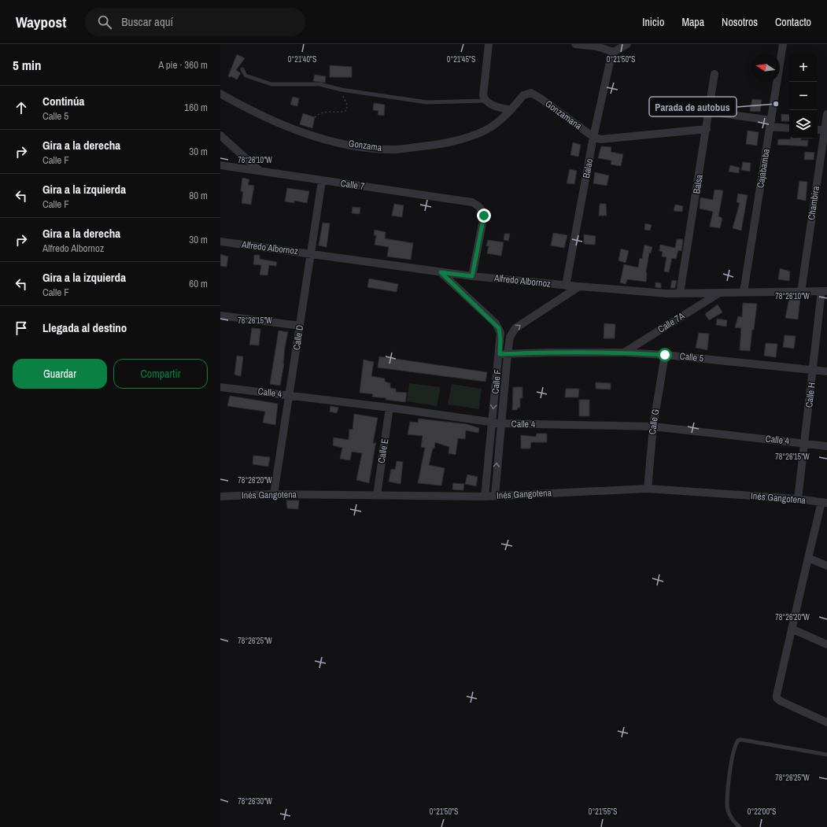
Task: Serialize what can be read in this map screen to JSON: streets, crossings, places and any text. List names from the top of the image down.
{
  "streets": {
    "street": [
      "Gonzamana",
      "Gonzama",
      "Balao",
      "Cajabamba",
      "Balsa",
      "Calle 7",
      "Chambira",
      "Alfredo Albornoz",
      "Calle 7A",
      "Calle D",
      "Calle 5",
      "Calle F",
      "Calle 4",
      "Calle H",
      "Calle G",
      "Calle E",
      "Inés Gangotena"
    ]
  },
  "crossings": [
    ["Gonzamana", "Gonzama"],
    ["Gonzamana", "Balao"],
    ["Gonzamana", "Balsa"],
    ["Balao", "Alfredo Albornoz"],
    ["Cajabamba", "Alfredo Albornoz"],
    ["Balsa", "Alfredo Albornoz"],
    ["Calle 7", "Alfredo Albornoz"],
    ["Calle 7", "Calle D"],
    ["Chambira", "Alfredo Albornoz"],
    ["Alfredo Albornoz", "Calle 7A"],
    ["Alfredo Albornoz", "Calle D"],
    ["Alfredo Albornoz", "Calle F"],
    ["Alfredo Albornoz", "Calle H"],
    ["Calle 7A", "Calle 5"],
    ["Calle D", "Calle 4"],
    ["Calle D", "Inés Gangotena"],
    ["Calle 5", "Calle F"],
    ["Calle 5", "Calle H"],
    ["Calle 5", "Calle G"],
    ["Calle F", "Calle 4"],
    ["Calle F", "Inés Gangotena"],
    ["Calle 4", "Calle H"],
    ["Calle 4", "Calle G"],
    ["Calle 4", "Calle E"],
    ["Calle H", "Inés Gangotena"],
    ["Calle G", "Inés Gangotena"],
    ["Calle E", "Inés Gangotena"]
  ],
  "places": ["Parada de autobus"],
  "north": "left",
  "page": {
    "header": "Waypost",
    "search": "Buscar aquí",
    "nav": [
      "Inicio",
      "Mapa",
      "Nosotros",
      "Contacto"
    ],
    "heading": ["5 min", "A pie · 360 m"],
    "map_buttons": ["+", "−"],
    "list": [
      ["Continúa", "Calle 5", "160 m"],
      ["Gira a la derecha", "Calle F", "30 m"],
      ["Gira a la izquierda", "Calle F", "80 m"],
      ["Gira a la derecha", "Alfredo Albornoz", "30 m"],
      ["Gira a la izquierda", "Calle F", "60 m"],
      "Llegada al destino"
    ],
    "buttons": ["Guardar", "Compartir"]
  },
  "coordinates": [
    "0°21'40\"S",
    "0°21'45\"S",
    "0°21'50\"S",
    "78°26'10\"W",
    "78°26'15\"W",
    "78°26'20\"W",
    "78°26'25\"W",
    "78°26'30\"W",
    "0°21'55\"S",
    "0°22'00\"S"
  ]
}
